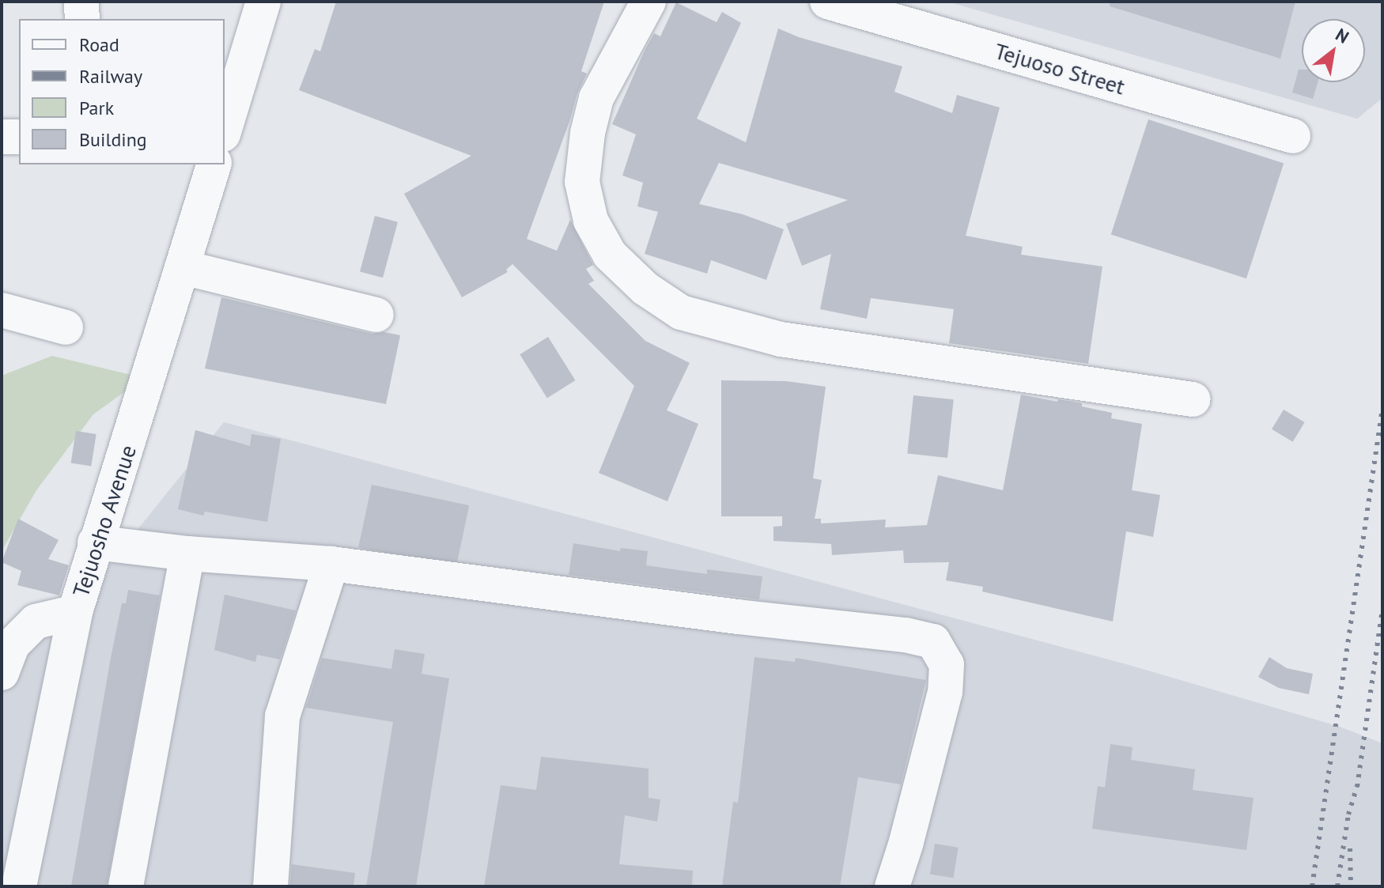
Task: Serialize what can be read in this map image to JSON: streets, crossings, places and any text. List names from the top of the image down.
{
  "streets": {
    "street": ["Tejuoso Street", "Tejuosho Avenue"]
  },
  "legend": [
    "Road",
    "Railway",
    "Park",
    "Building"
  ],
  "north": "top right"
}
